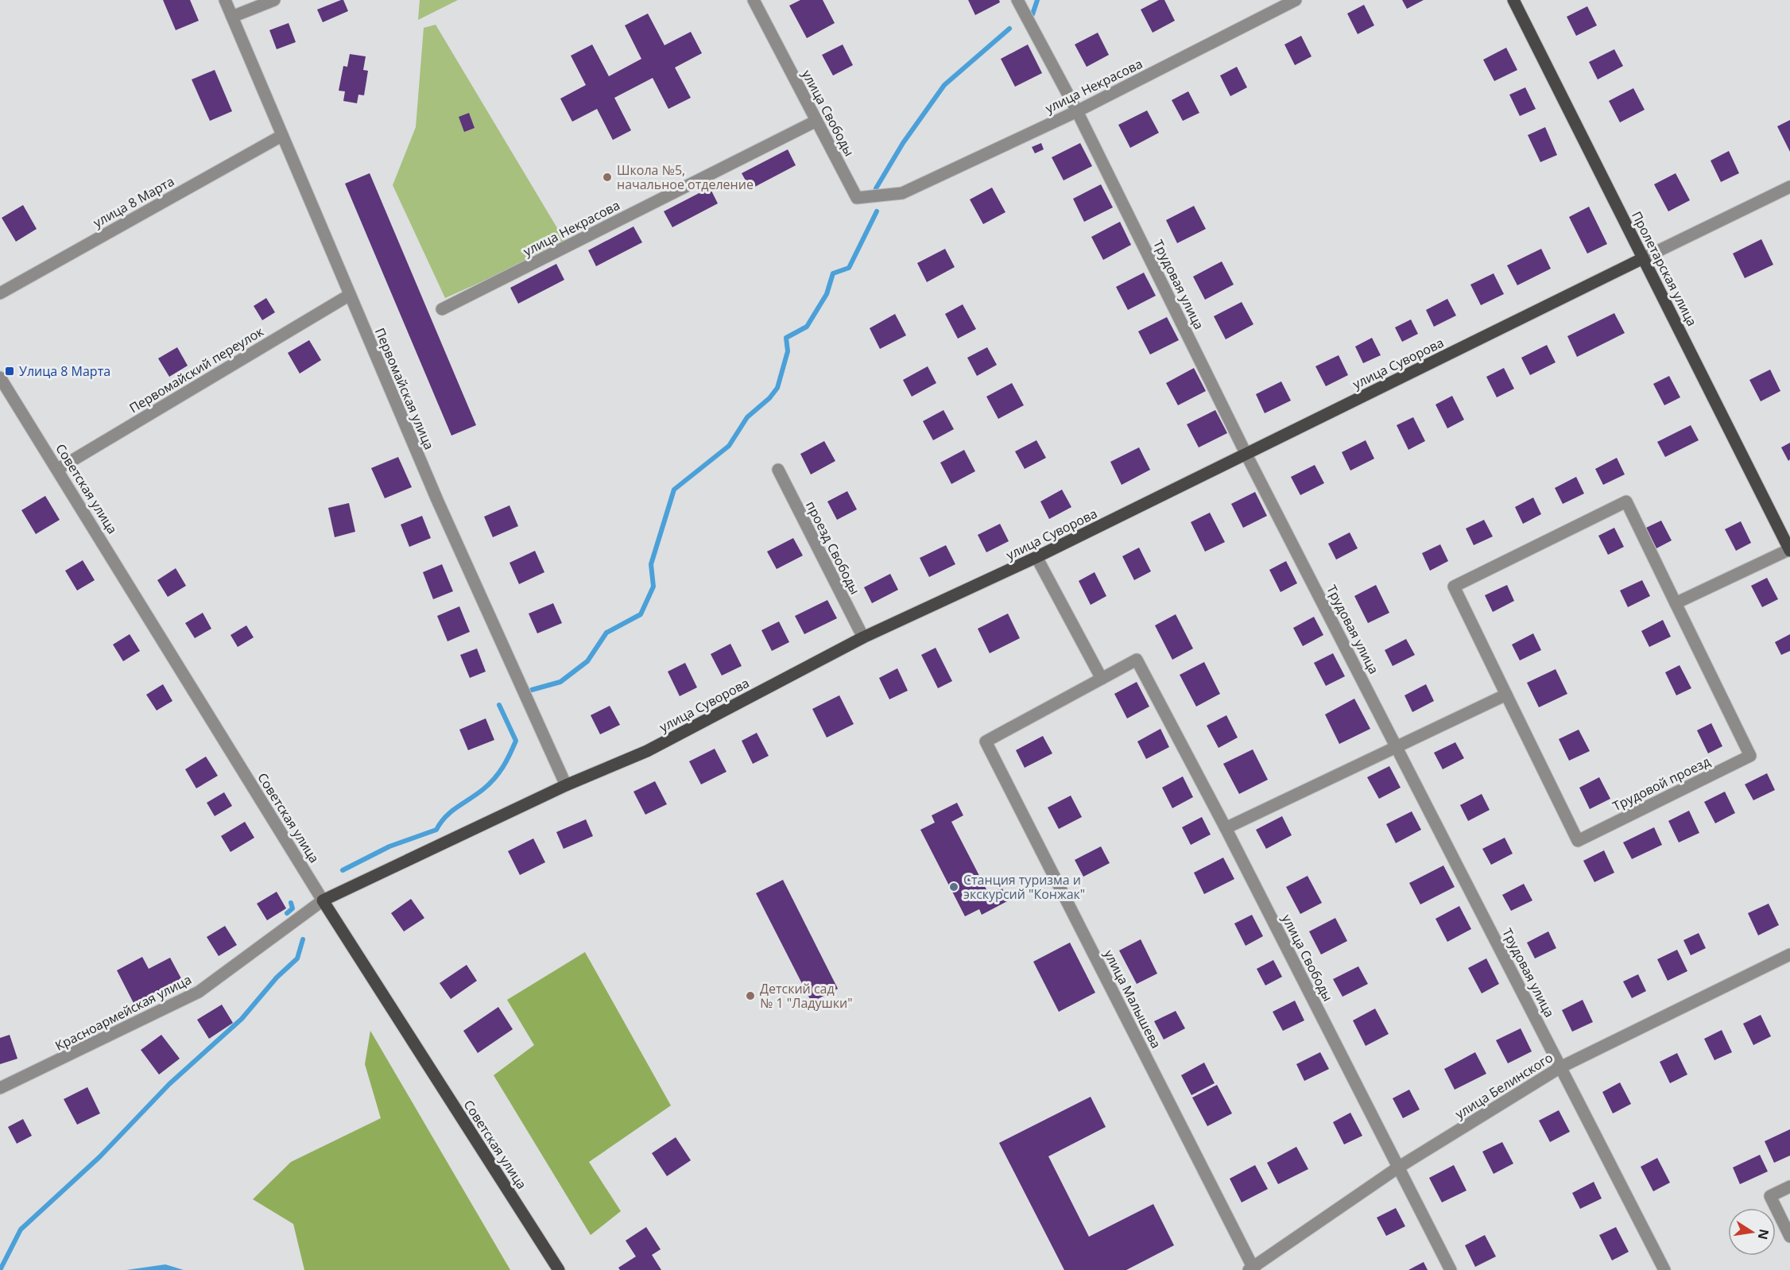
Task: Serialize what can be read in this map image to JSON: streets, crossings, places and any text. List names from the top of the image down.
{
  "streets": {
    "main road": ["Пролетарская улица", "улица Суворова", "Советская улица"],
    "street": [
      "улица Некрасова",
      "улица Свободы",
      "улица 8 Марта",
      "Трудовая улица",
      "Первомайский переулок",
      "Первомайская улица",
      "проезд Свободы",
      "Трудовой проезд",
      "улица Малышева",
      "Красноармейская улица",
      "улица Белинского"
    ]
  },
  "crossings": [
    ["улица Некрасова", "улица Свободы"],
    ["улица Некрасова", "Трудовая улица"],
    ["улица Свободы", "улица Малышева"],
    ["улица Свободы", "улица Белинского"],
    ["улица 8 Марта", "Первомайская улица"],
    ["Пролетарская улица", "улица Суворова"],
    ["Трудовая улица", "улица Суворова"],
    ["Трудовая улица", "улица Белинского"],
    ["улица Суворова", "Первомайская улица"],
    ["улица Суворова", "Советская улица"],
    ["улица Суворова", "проезд Свободы"],
    ["улица Суворова", "Красноармейская улица"],
    ["Первомайский переулок", "Первомайская улица"],
    ["Первомайский переулок", "Советская улица"],
    ["Советская улица", "Красноармейская улица"],
    ["улица Малышева", "улица Белинского"]
  ],
  "places": {
    "other": ["Школа №5, начальное отделение", "Станция туризма и экскурсий \"Конжак\"", "Детский сад № 1 \"Ладушки\""],
    "transit": ["Улица 8 Марта"]
  },
  "north": "right"
}
